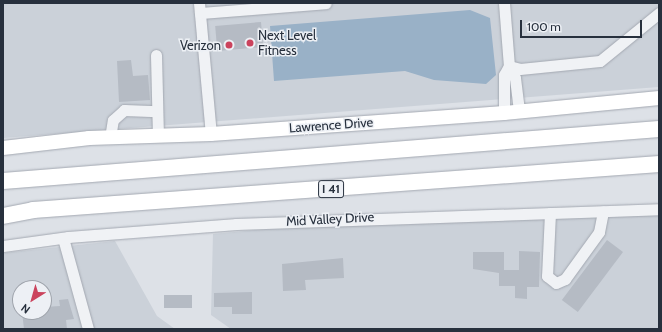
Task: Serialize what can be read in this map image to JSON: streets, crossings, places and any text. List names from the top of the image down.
{
  "streets": {
    "highway": ["I 41"],
    "main road": ["Lawrence Drive"],
    "street": ["Mid Valley Drive"]
  },
  "places": ["Next Level Fitness", "Verizon"],
  "scale_bar": "100 m",
  "north": "bottom left"
}
